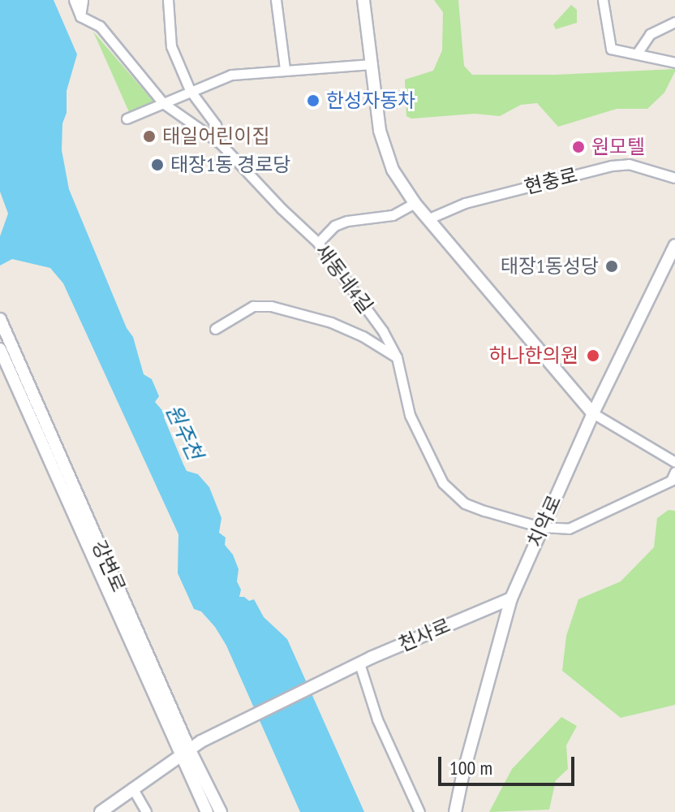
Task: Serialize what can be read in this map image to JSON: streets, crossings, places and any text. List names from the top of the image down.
{
  "streets": {
    "street": [
      "현충로",
      "새동네4길",
      "치악로",
      "강변로",
      "천사로"
    ]
  },
  "crossings": [
    ["새동네4길", "치악로"],
    ["치악로", "천사로"],
    ["강변로", "천사로"]
  ],
  "water": ["원주천"],
  "places": [
    "한성자동차",
    "태일어린이집",
    "원모텔",
    "태장1동 경로당",
    "태장1동성당",
    "하나한의원"
  ],
  "scale_bar": "100 m"
}
